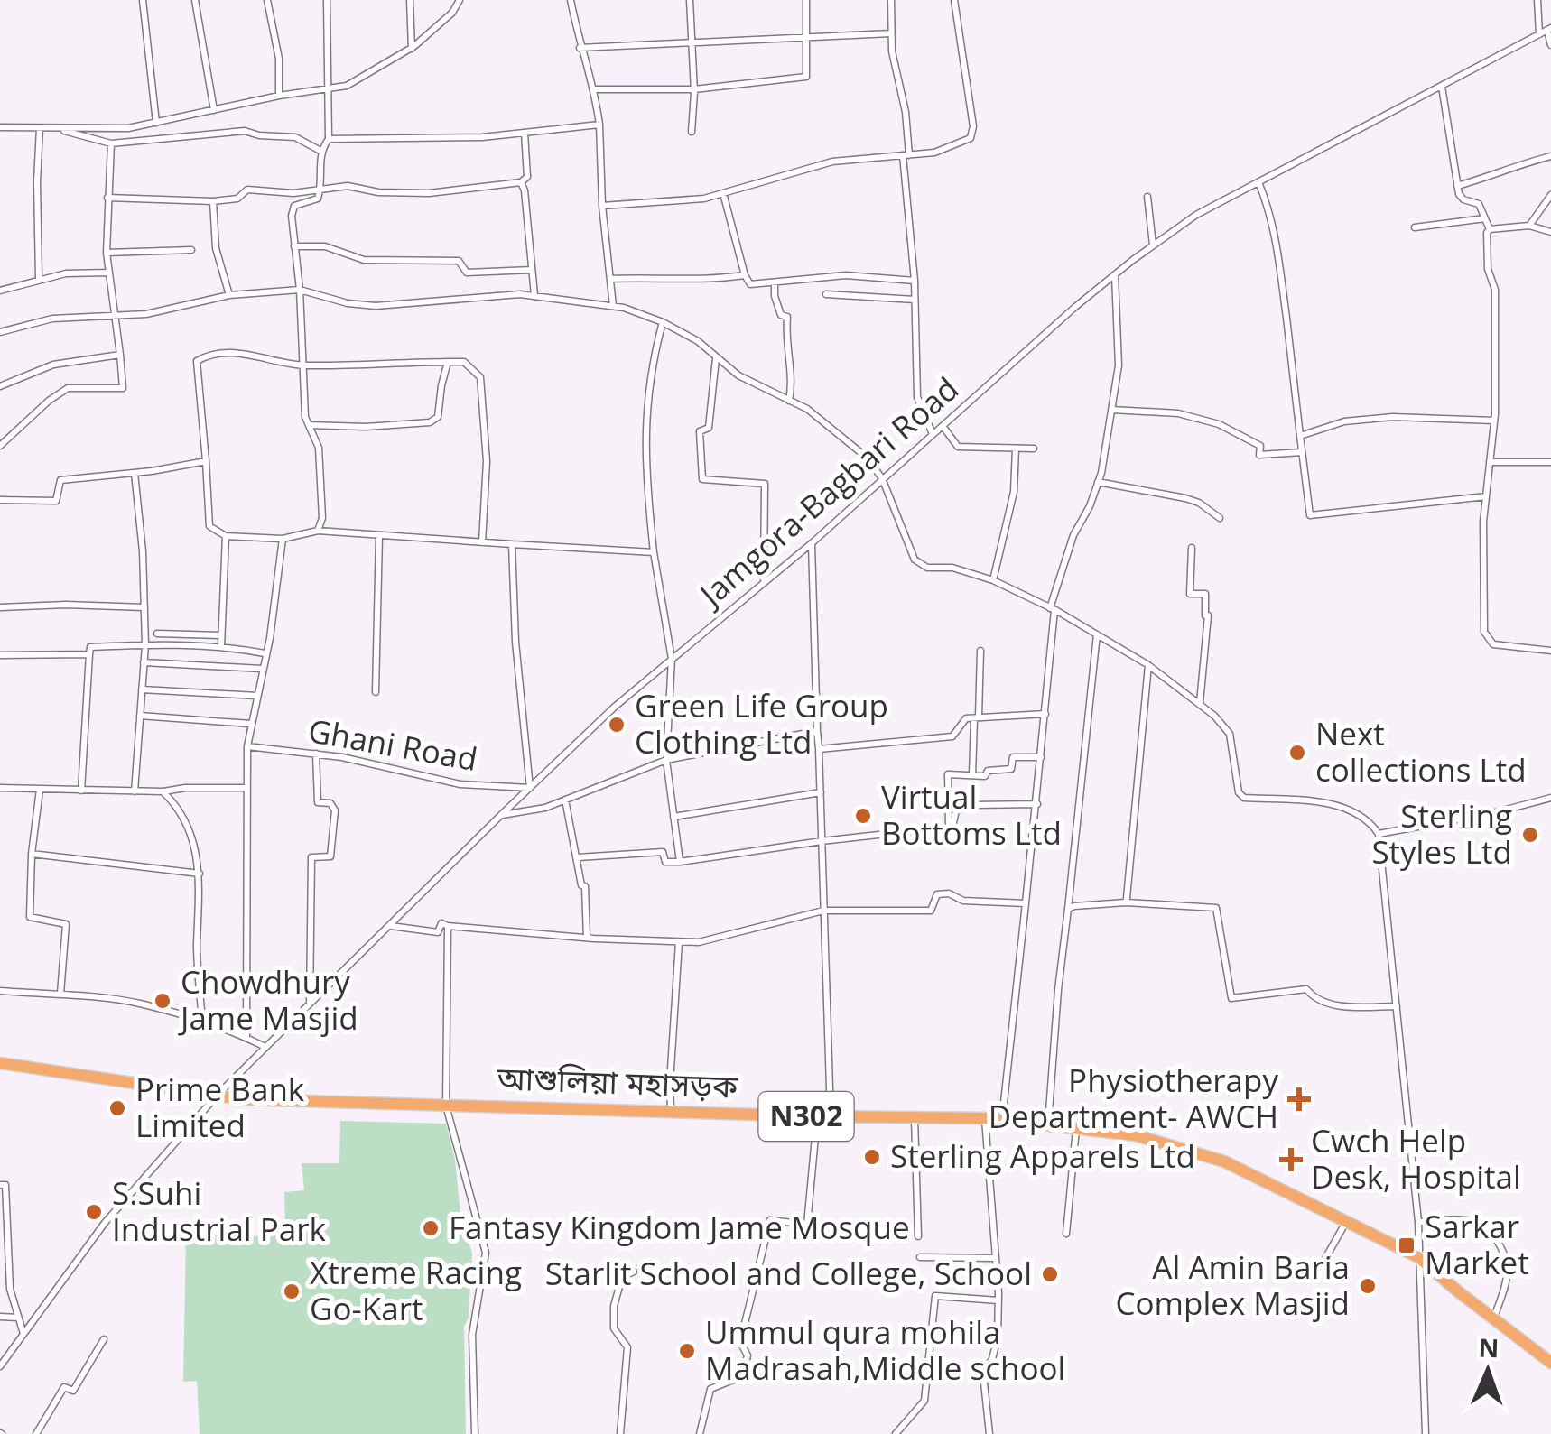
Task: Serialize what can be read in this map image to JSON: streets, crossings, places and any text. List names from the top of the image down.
{
  "streets": {
    "highway": ["আশুলিয়া মহাসড়ক", "N302"],
    "street": ["Jamgora-Bagbari Road", "Ghani Road"]
  },
  "crossings": [
    ["Jamgora-Bagbari Road", "Ghani Road"],
    ["Jamgora-Bagbari Road", "আশুলিয়া মহাসড়ক"]
  ],
  "places": {
    "other": [
      "Green Life Group Clothing Ltd",
      "Next collections Ltd",
      "Virtual Bottoms Ltd",
      "Sterling Styles Ltd",
      "Chowdhury Jame Masjid",
      "Prime Bank Limited",
      "Sterling Apparels Ltd",
      "S.Suhi Industrial Park",
      "Fantasy Kingdom Jame Mosque",
      "Starlit School and College, School",
      "Al Amin Baria Complex Masjid",
      "Xtreme Racing Go-Kart",
      "Ummul qura mohila Madrasah,Middle school"
    ],
    "health": ["Physiotherapy Department- AWCH", "Cwch Help Desk, Hospital"],
    "transit": ["Sarkar Market"]
  },
  "north": "top"
}
